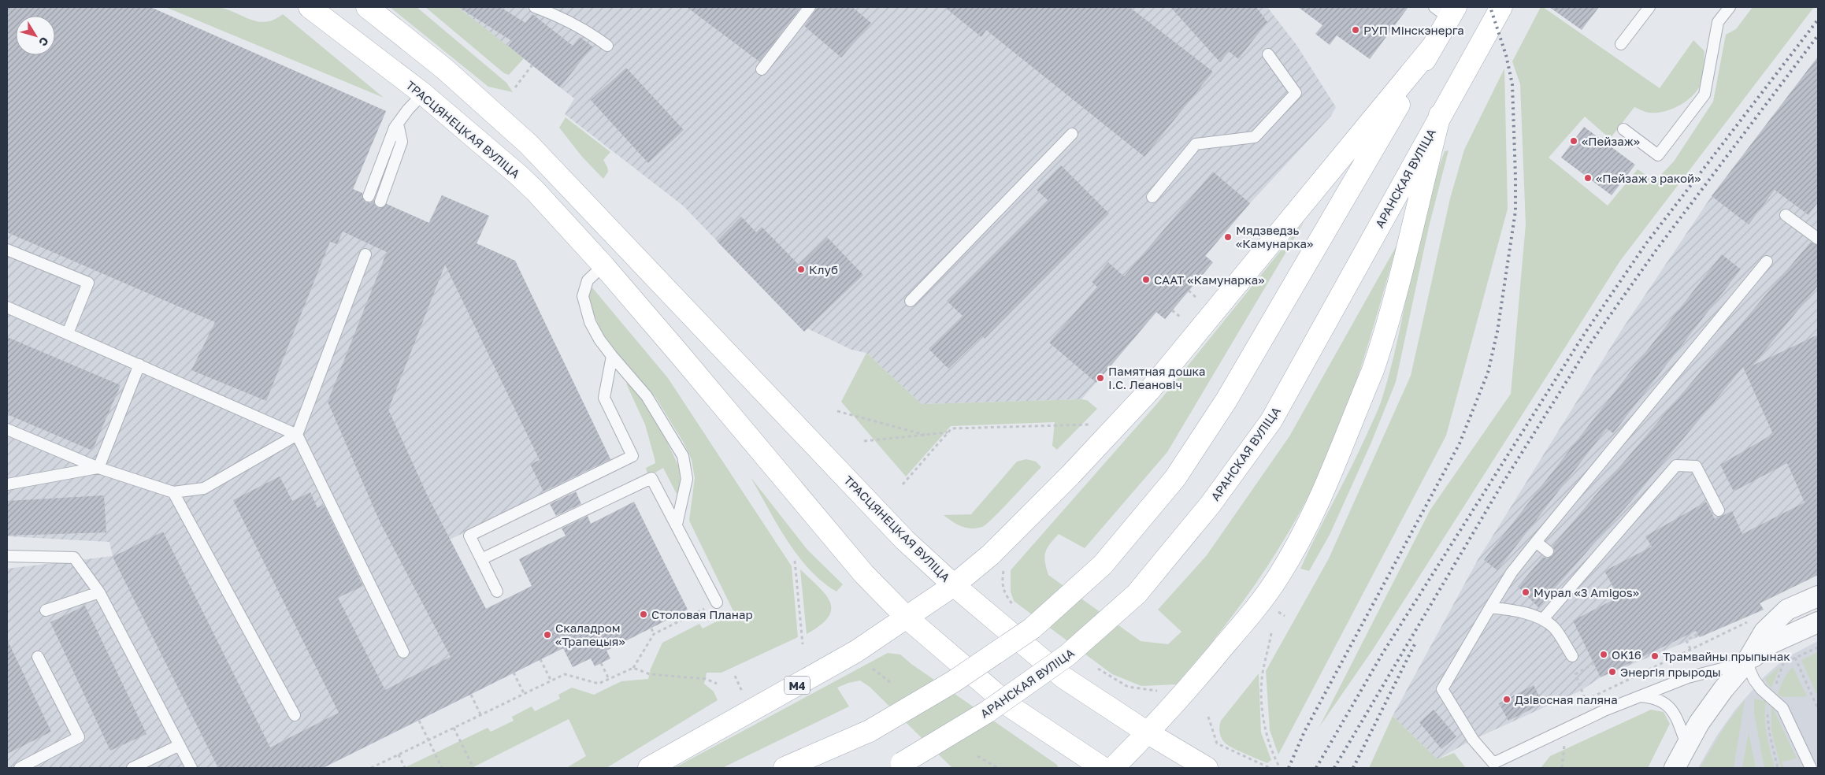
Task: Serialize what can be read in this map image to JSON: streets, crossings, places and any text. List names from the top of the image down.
{
  "streets": {
    "main road": ["ТРАСЦЯНЕЦКАЯ ВУЛІЦА", "АРАНСКАЯ ВУЛІЦА", "М4"]
  },
  "crossings": [
    ["ТРАСЦЯНЕЦКАЯ ВУЛІЦА", "М4"]
  ],
  "places": [
    "РУП Мінскэнерга",
    "«Пейзаж»",
    "«Пейзаж з ракой»",
    "Мядзведзь «Камунарка»",
    "Клуб",
    "СААТ «Камунарка»",
    "Памятная дошка І.С. Леановіч",
    "Мурал «3 Amigos»",
    "Столовая Планар",
    "Скаладром «Трапецыя»",
    "OK16",
    "Трамвайны прыпынак",
    "Энергія прыроды",
    "Дзівосная паляна"
  ],
  "north": "bottom right"
}
